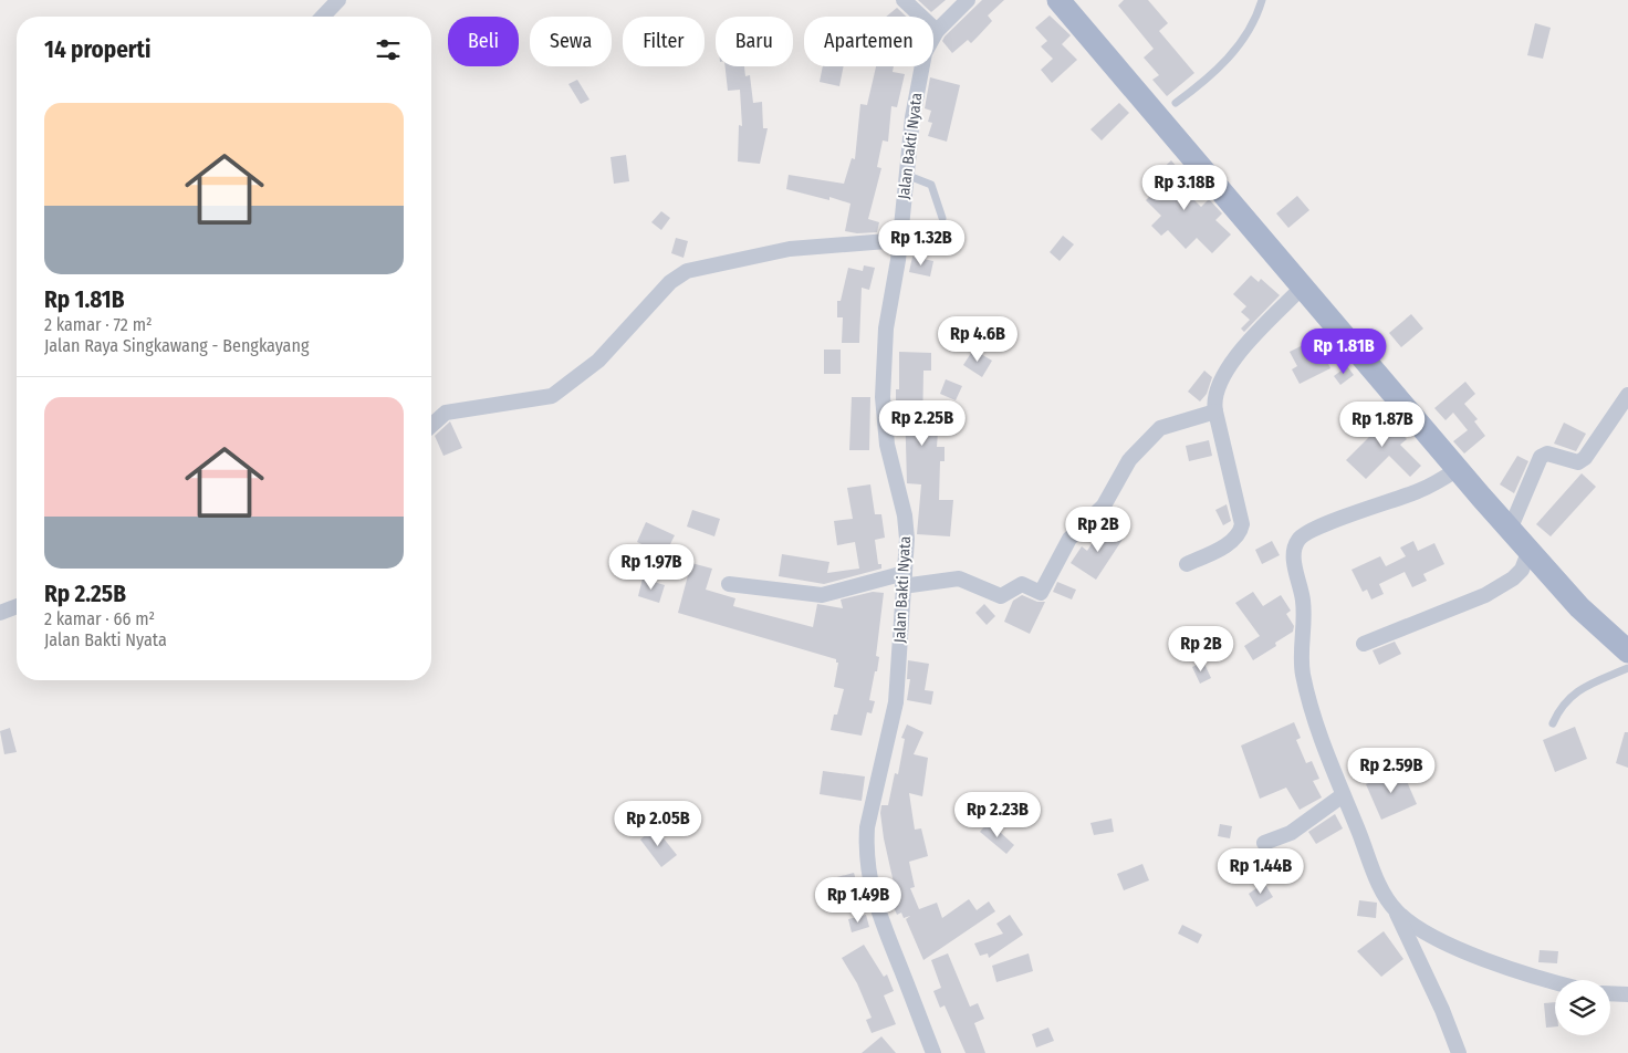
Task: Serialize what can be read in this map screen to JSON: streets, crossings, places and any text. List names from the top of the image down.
{
  "streets": {
    "street": ["Jalan Bakti Nyata"]
  },
  "page": {
    "chip": [
      "Beli",
      "Sewa",
      "Filter",
      "Baru",
      "Apartemen"
    ],
    "heading": "14 properti",
    "list": [
      {
        "name": "Rp 1.81B",
        "note": "2 kamar · 72 m² · Jalan Raya Singkawang - Bengkayang"
      },
      {
        "name": "Rp 2.25B",
        "note": "2 kamar · 66 m² · Jalan Bakti Nyata"
      }
    ],
    "price": [
      "Rp 3.18B",
      "Rp 1.32B",
      "Rp 4.6B",
      "Rp 1.81B",
      "Rp 2.25B",
      "Rp 1.87B",
      "Rp 2B",
      "Rp 1.97B",
      "Rp 2B",
      "Rp 2.59B",
      "Rp 2.23B",
      "Rp 2.05B",
      "Rp 1.44B",
      "Rp 1.49B"
    ]
  }
}
